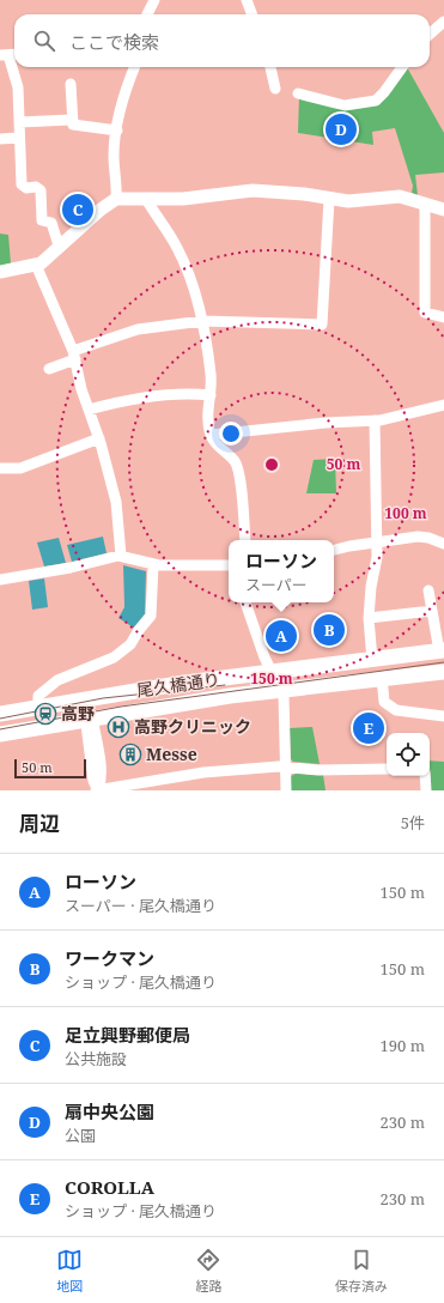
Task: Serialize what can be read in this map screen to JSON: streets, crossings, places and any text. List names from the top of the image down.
{
  "streets": {
    "main road": ["尾久橋通り"]
  },
  "places": {
    "station": ["高野"],
    "hospital": ["高野クリニック"],
    "building": ["Messe"]
  },
  "scale_bar": "50 m",
  "page": {
    "search": "ここで検索",
    "pins": [
      "D",
      "C",
      "B",
      "A",
      "E"
    ],
    "popup": ["ローソン", "スーパー"],
    "scale": "50 m",
    "heading": ["周辺", "5件"],
    "list": [
      {
        "mark": "A",
        "name": "ローソン",
        "note": "スーパー · 尾久橋通り",
        "value": "150 m"
      },
      {
        "mark": "B",
        "name": "ワークマン",
        "note": "ショップ · 尾久橋通り",
        "value": "150 m"
      },
      {
        "mark": "C",
        "name": "足立興野郵便局",
        "note": "公共施設",
        "value": "190 m"
      },
      {
        "mark": "D",
        "name": "扇中央公園",
        "note": "公園",
        "value": "230 m"
      },
      {
        "mark": "E",
        "name": "COROLLA",
        "note": "ショップ · 尾久橋通り",
        "value": "230 m"
      }
    ],
    "nav": ["地図", "経路", "保存済み"]
  },
  "rings": ["50 m", "100 m", "150 m"]
}
